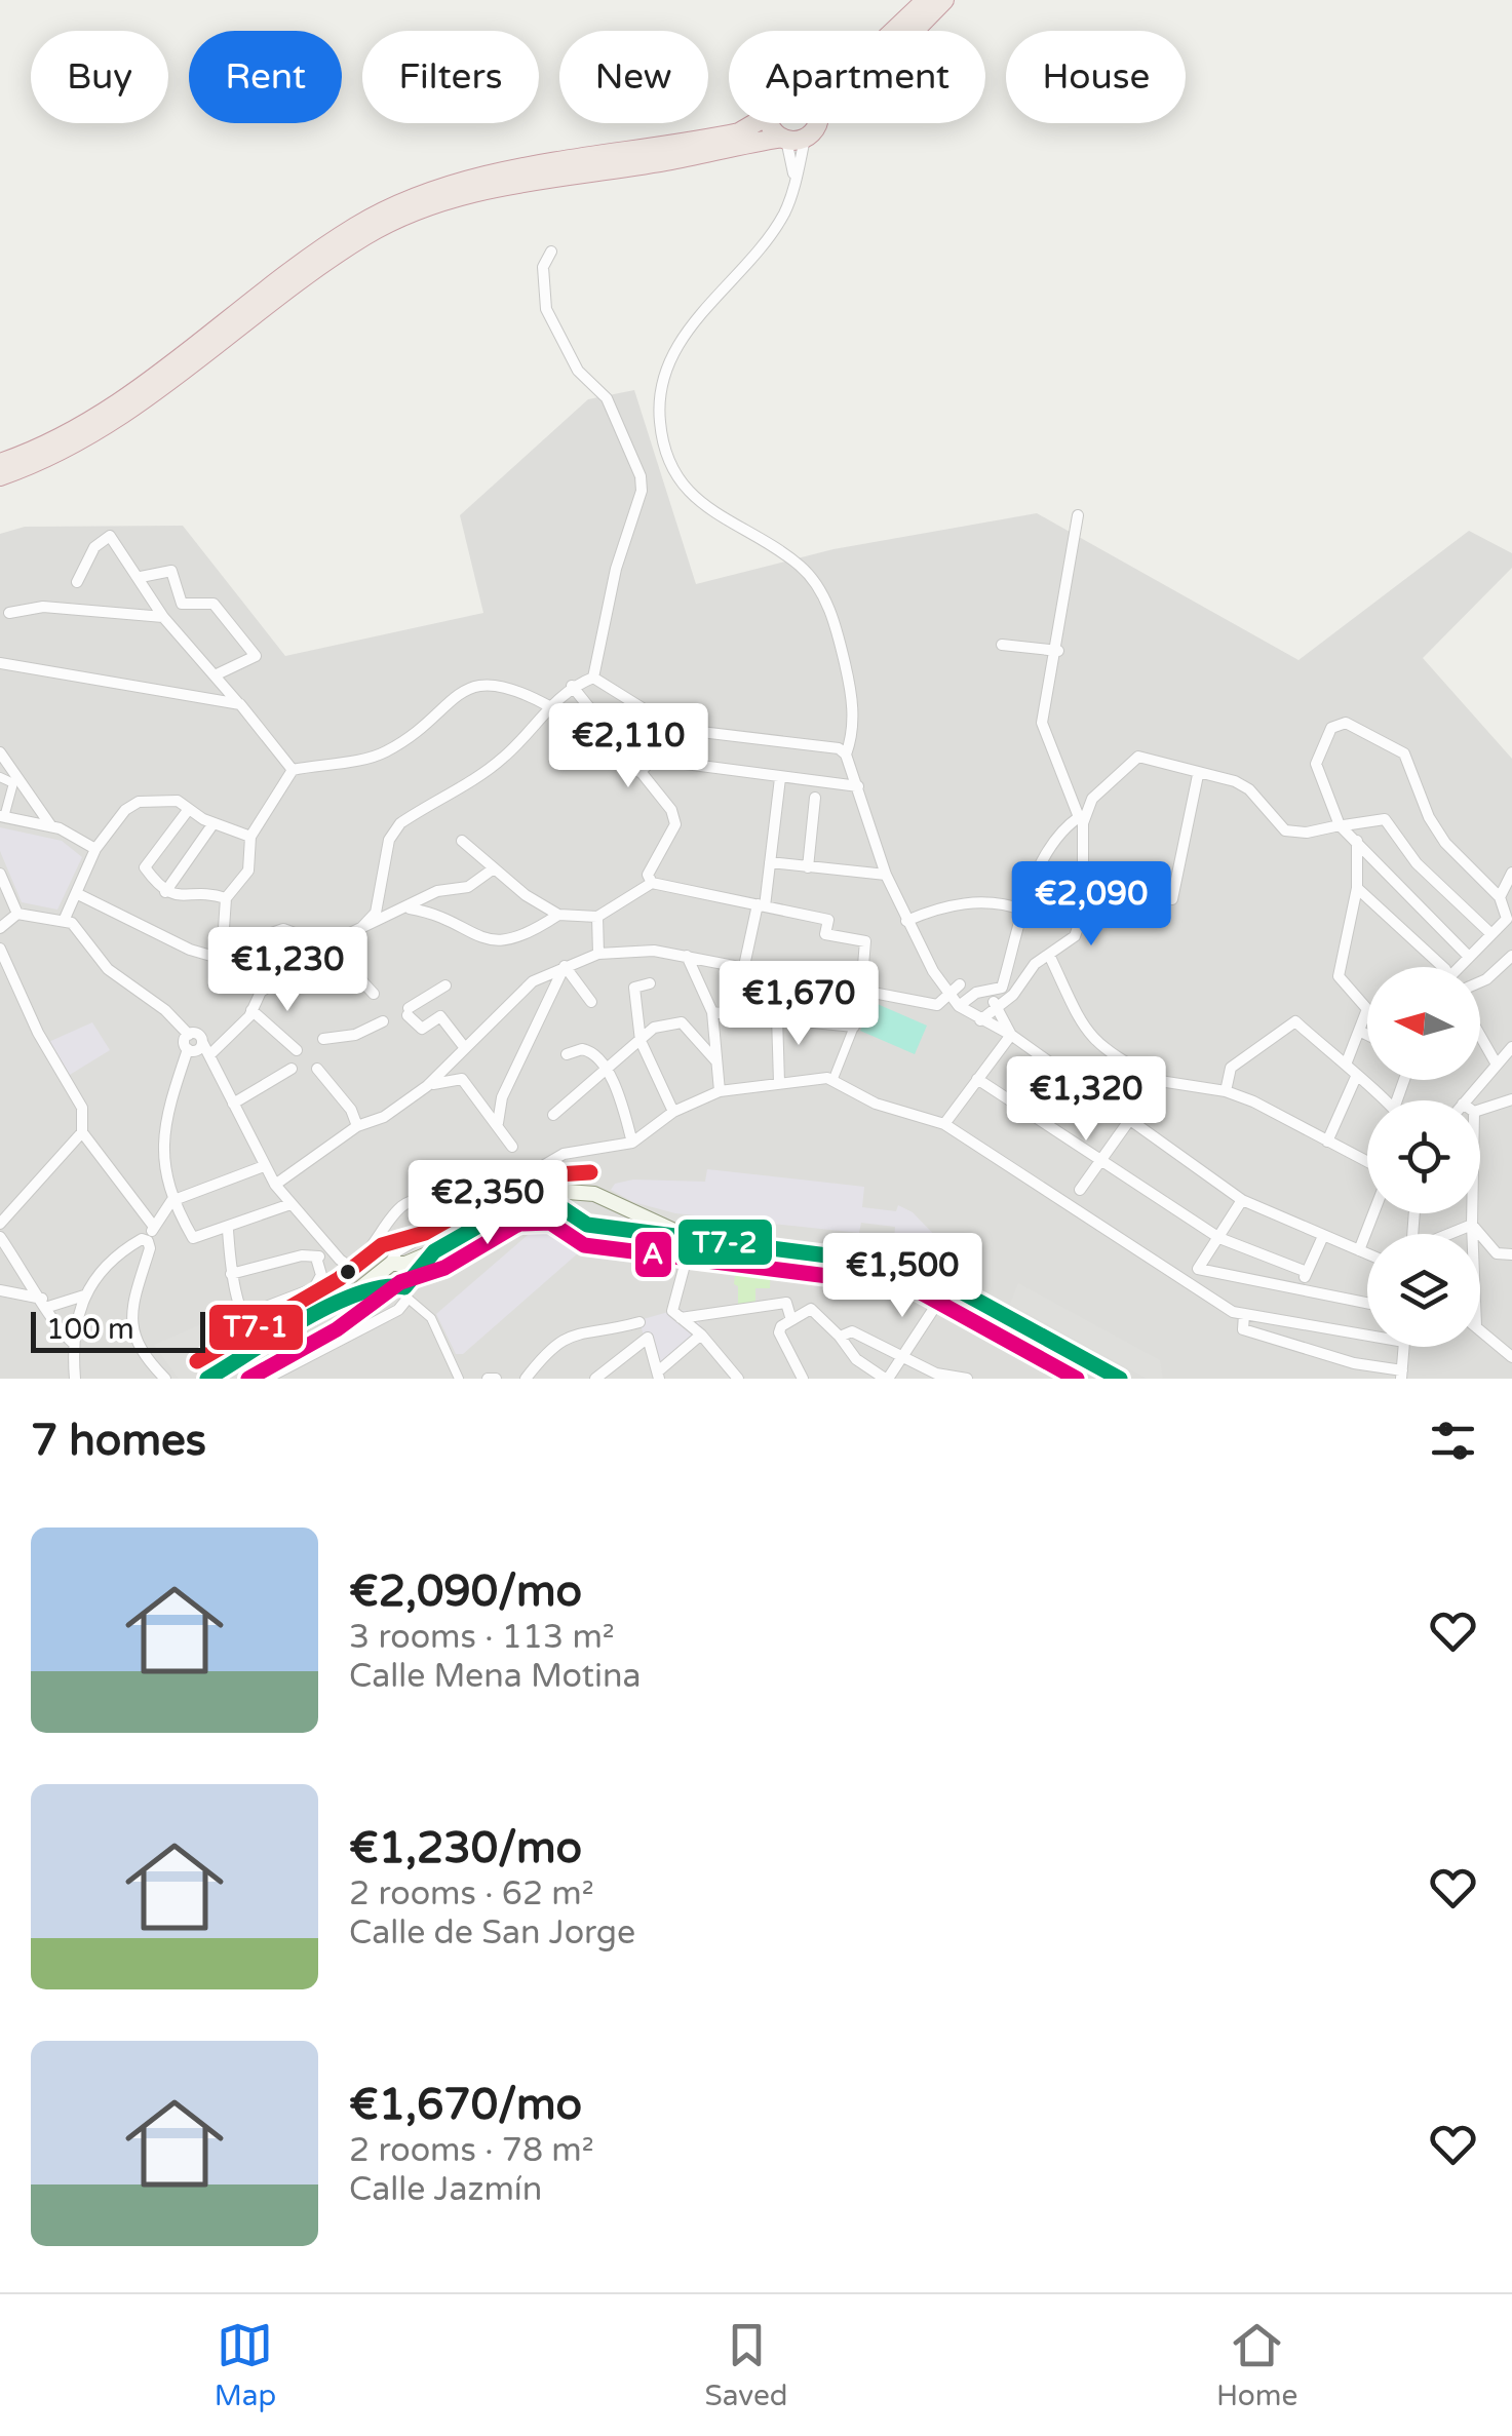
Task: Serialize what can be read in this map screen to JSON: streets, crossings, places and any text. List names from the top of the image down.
{
  "lines": ["transit line T7-1", "transit line T7-2", "transit line A"],
  "scale_bar": "100 m",
  "north": "left",
  "page": {
    "chip": [
      "Buy",
      "Rent",
      "Filters",
      "New",
      "Apartment",
      "House"
    ],
    "price": [
      "€2,110",
      "€2,090",
      "€1,230",
      "€1,670",
      "€1,320",
      "€2,350",
      "€1,500"
    ],
    "scale": "100 m",
    "heading": "7 homes",
    "list": [
      {
        "name": "€2,090/mo",
        "note": "3 rooms · 113 m² · Calle Mena Motina"
      },
      {
        "name": "€1,230/mo",
        "note": "2 rooms · 62 m² · Calle de San Jorge"
      },
      {
        "name": "€1,670/mo",
        "note": "2 rooms · 78 m² · Calle Jazmín"
      }
    ],
    "tabs": ["Map", "Saved", "Home"]
  }
}
